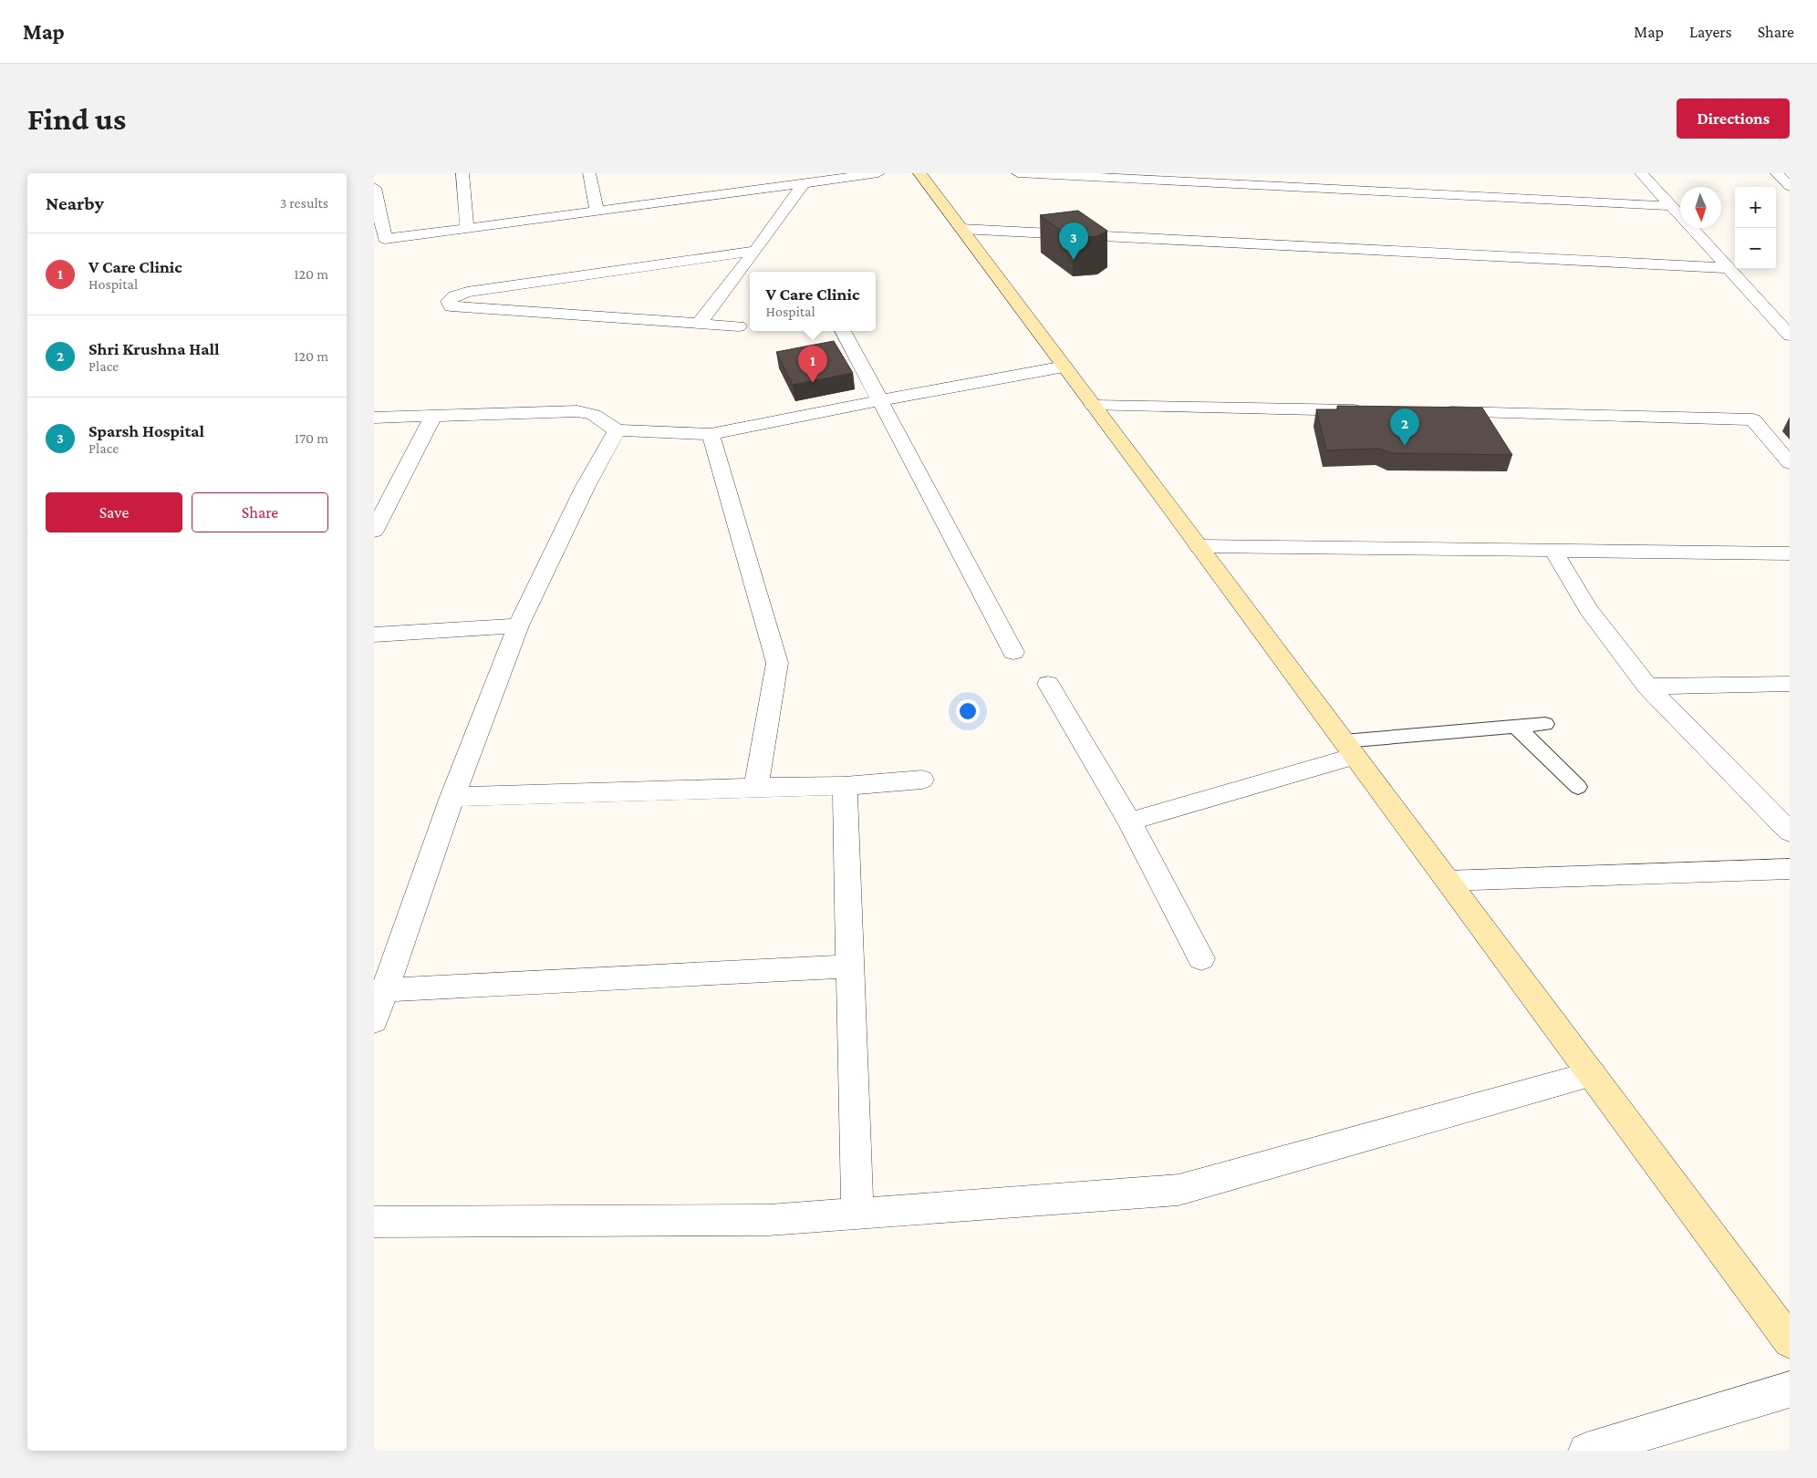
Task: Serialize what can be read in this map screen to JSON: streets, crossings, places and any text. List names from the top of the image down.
{
  "north": "bottom",
  "page": {
    "header": "Map",
    "nav": ["Map", "Layers", "Share"],
    "buttons": [
      "Directions",
      ["Save", "Share"]
    ],
    "title": "Find us",
    "heading": ["Nearby", "3 results"],
    "map_buttons": ["+", "−"],
    "pins": ["3", "1", "2"],
    "list": [
      {
        "mark": "1",
        "name": "V Care Clinic",
        "note": "Hospital",
        "value": "120 m"
      },
      {
        "mark": "2",
        "name": "Shri Krushna Hall",
        "note": "Place",
        "value": "120 m"
      },
      {
        "mark": "3",
        "name": "Sparsh Hospital",
        "note": "Place",
        "value": "170 m"
      }
    ],
    "popup": ["V Care Clinic", "Hospital"]
  }
}
